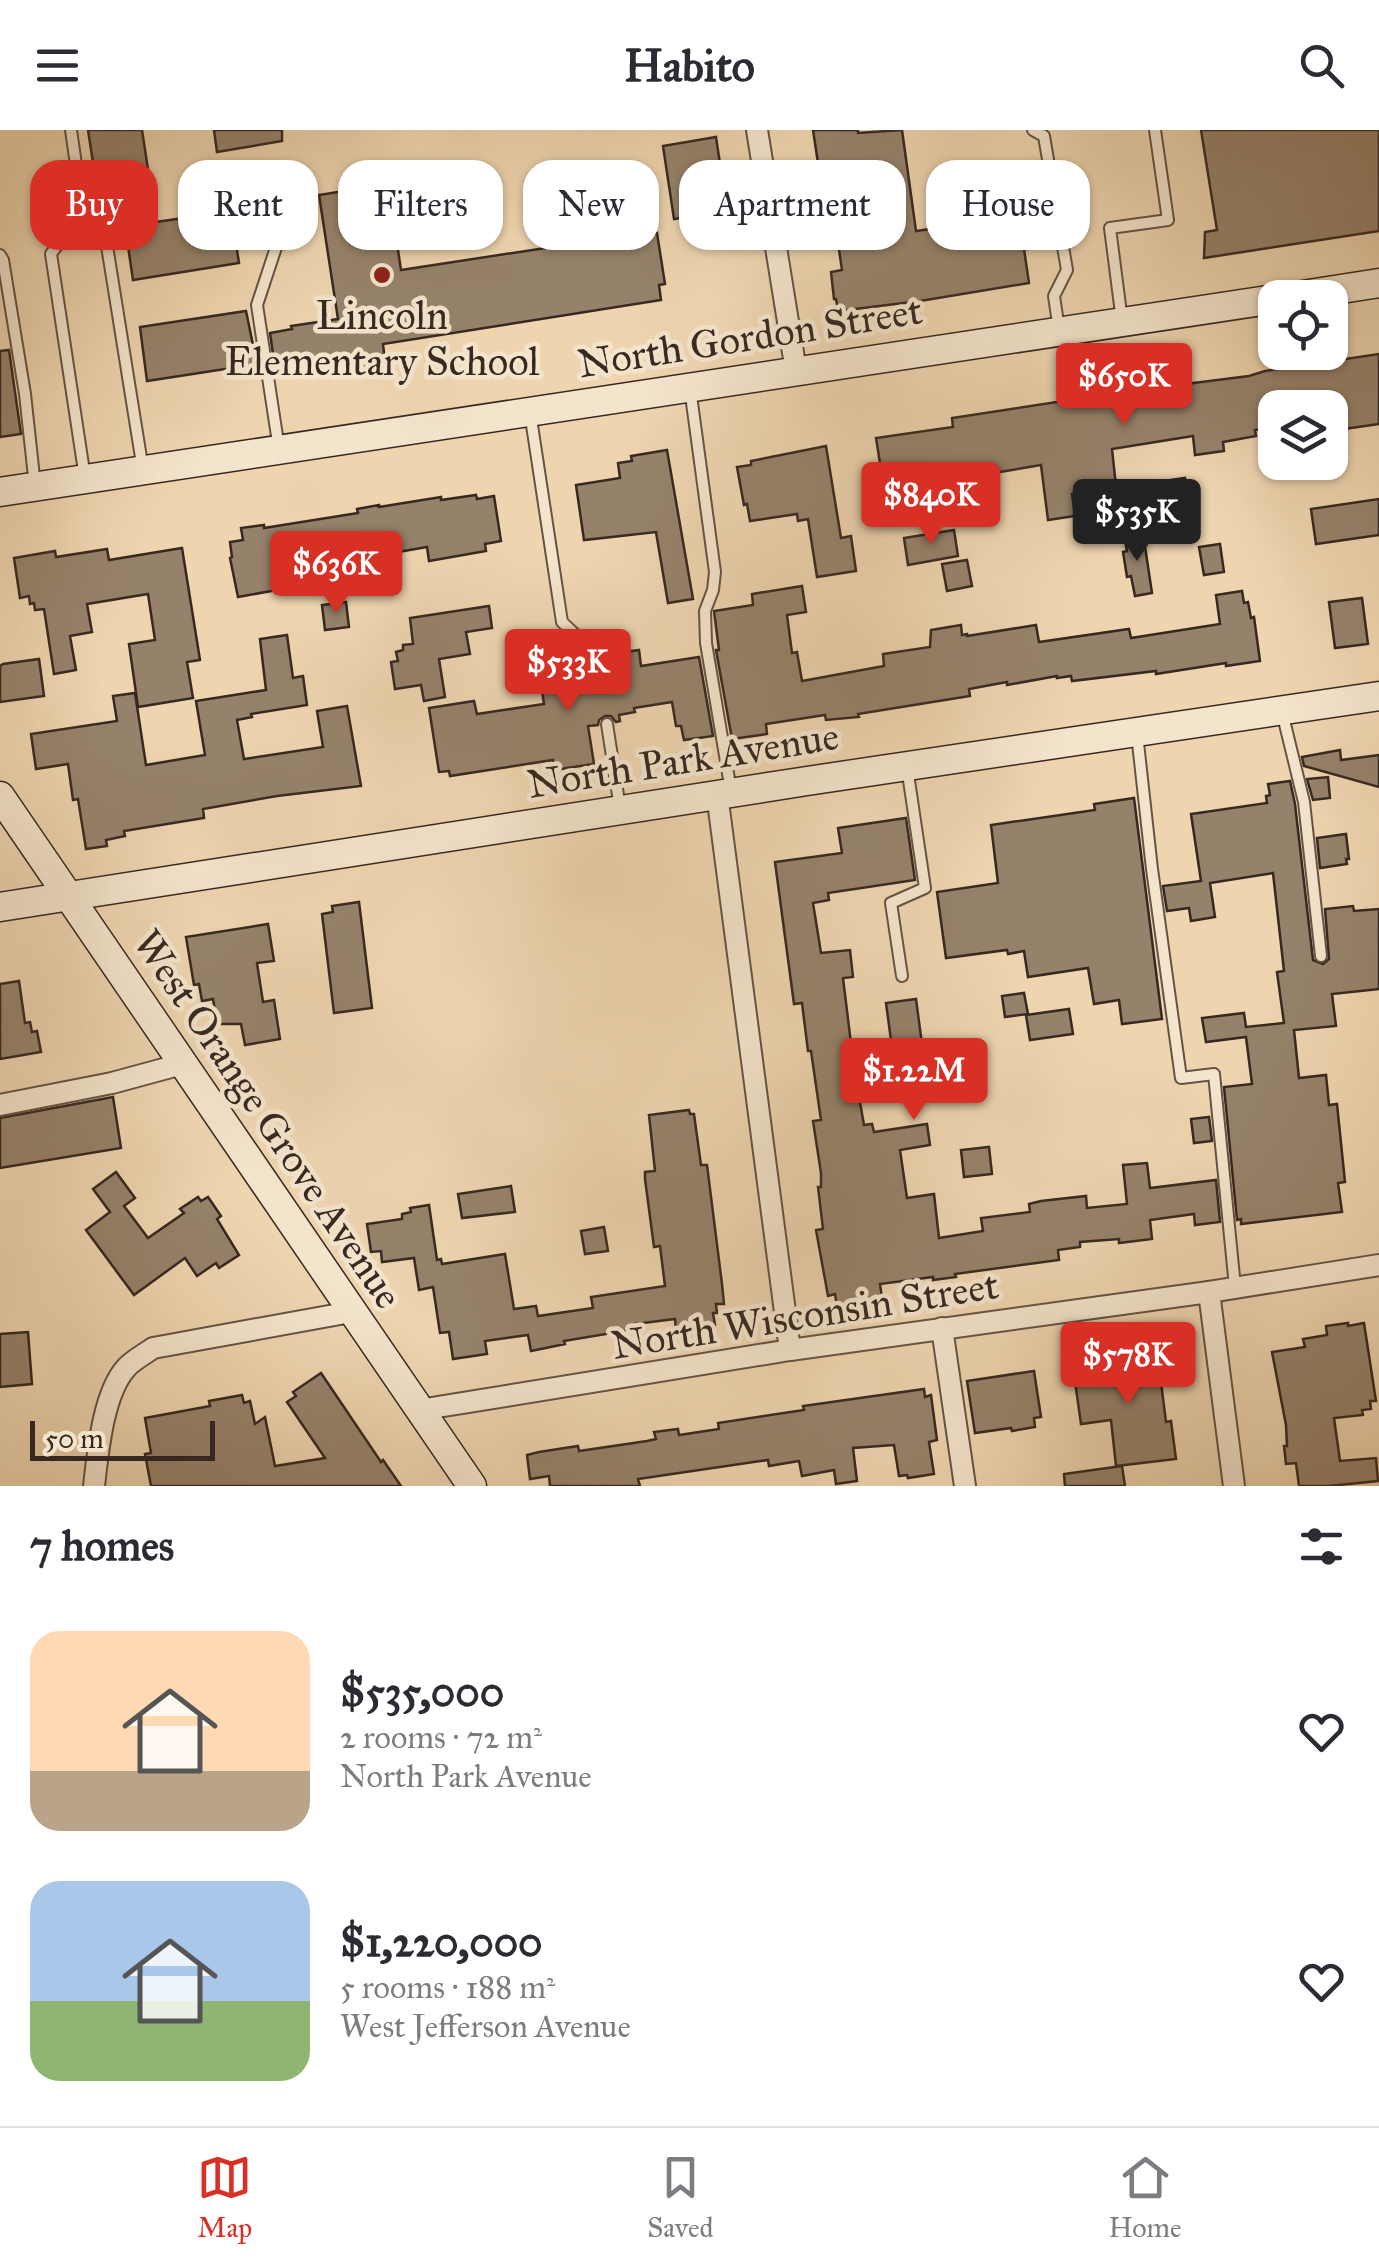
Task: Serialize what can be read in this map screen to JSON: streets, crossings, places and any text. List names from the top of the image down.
{
  "streets": {
    "street": [
      "North Gordon Street",
      "North Park Avenue",
      "West Orange Grove Avenue",
      "North Wisconsin Street"
    ]
  },
  "crossings": [
    ["North Park Avenue", "West Orange Grove Avenue"],
    ["West Orange Grove Avenue", "North Wisconsin Street"]
  ],
  "places": ["Lincoln Elementary School"],
  "scale_bar": "50 m",
  "page": {
    "header": "Habito",
    "chip": [
      "Buy",
      "Rent",
      "Filters",
      "New",
      "Apartment",
      "House"
    ],
    "price": [
      "$650K",
      "$840K",
      "$535K",
      "$636K",
      "$533K",
      "$1.22M",
      "$578K"
    ],
    "scale": "50 m",
    "heading": "7 homes",
    "list": [
      {
        "name": "$535,000",
        "note": "2 rooms · 72 m² · North Park Avenue"
      },
      {
        "name": "$1,220,000",
        "note": "5 rooms · 188 m² · West Jefferson Avenue"
      }
    ],
    "tabs": ["Map", "Saved", "Home"]
  }
}
